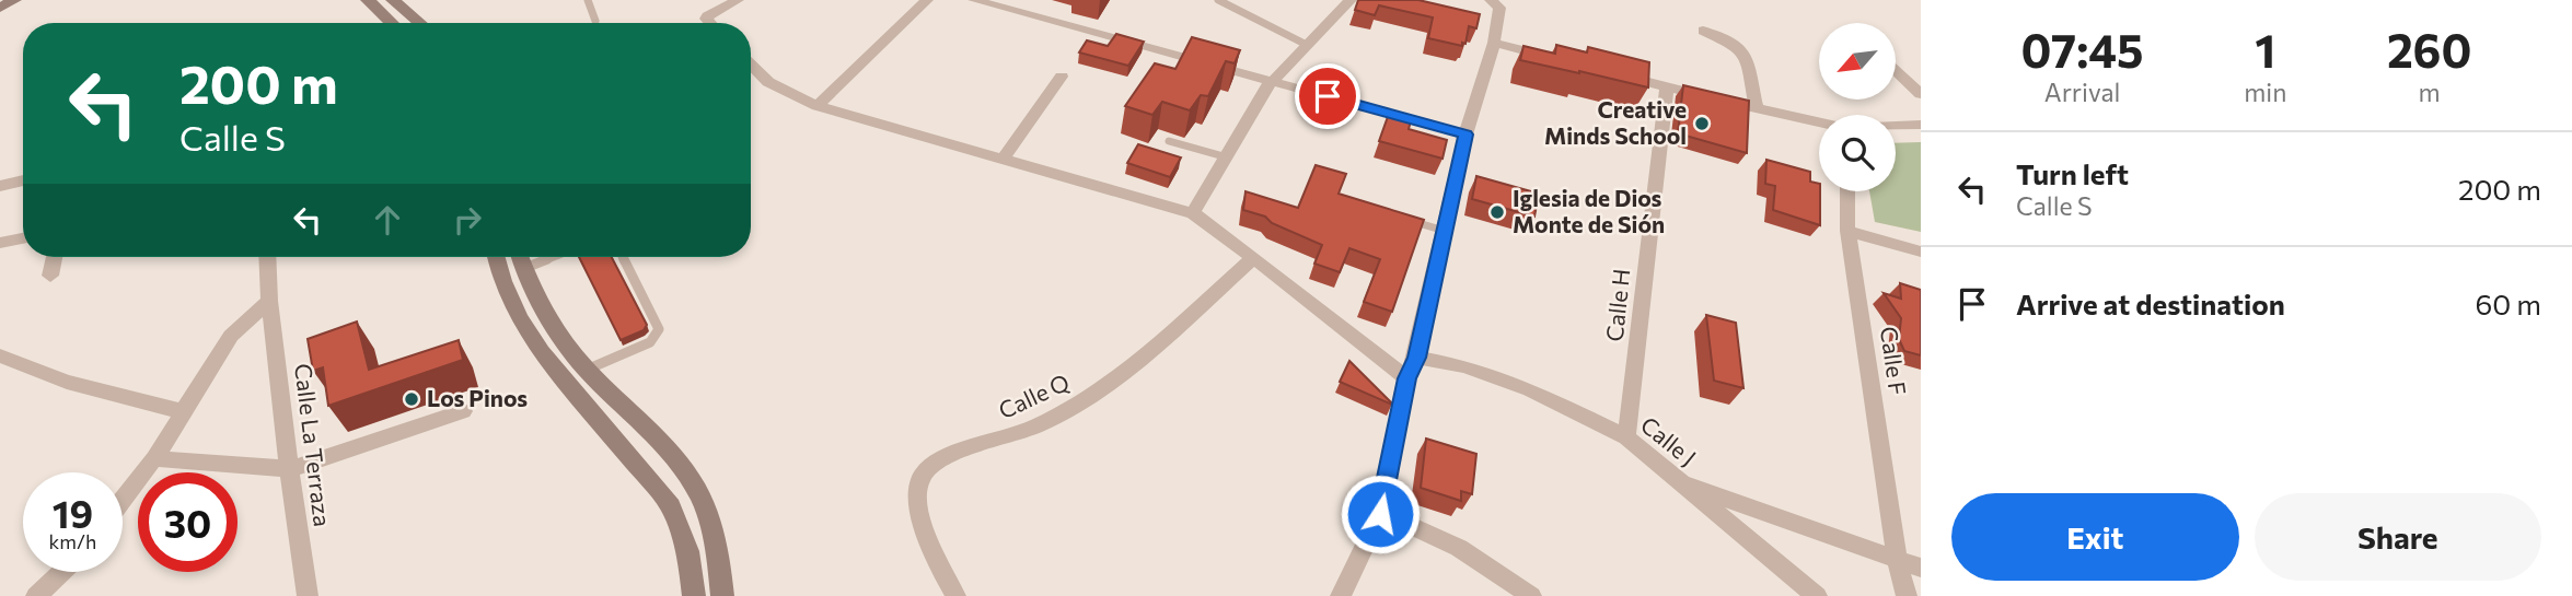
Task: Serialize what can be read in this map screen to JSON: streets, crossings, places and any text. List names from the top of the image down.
{
  "streets": {
    "street": [
      "Calle H",
      "Calle F",
      "Calle Q",
      "Calle J",
      "Calle La Terraza"
    ]
  },
  "crossings": [
    ["Calle H", "Calle J"]
  ],
  "places": ["Creative Minds School", "Iglesia de Dios Monte de Sión", "Los Pinos"],
  "north": "bottom left",
  "page": {
    "eta": [
      "07:45",
      "Arrival",
      "1",
      "min",
      "260",
      "m"
    ],
    "turn": ["200 m", "Calle S"],
    "list": [
      {
        "name": "Turn left",
        "note": "Calle S",
        "value": "200 m"
      },
      {
        "name": "Arrive at destination",
        "value": "60 m"
      }
    ],
    "speed": "19 km/h",
    "limit": "30",
    "buttons": ["Exit", "Share"]
  }
}
